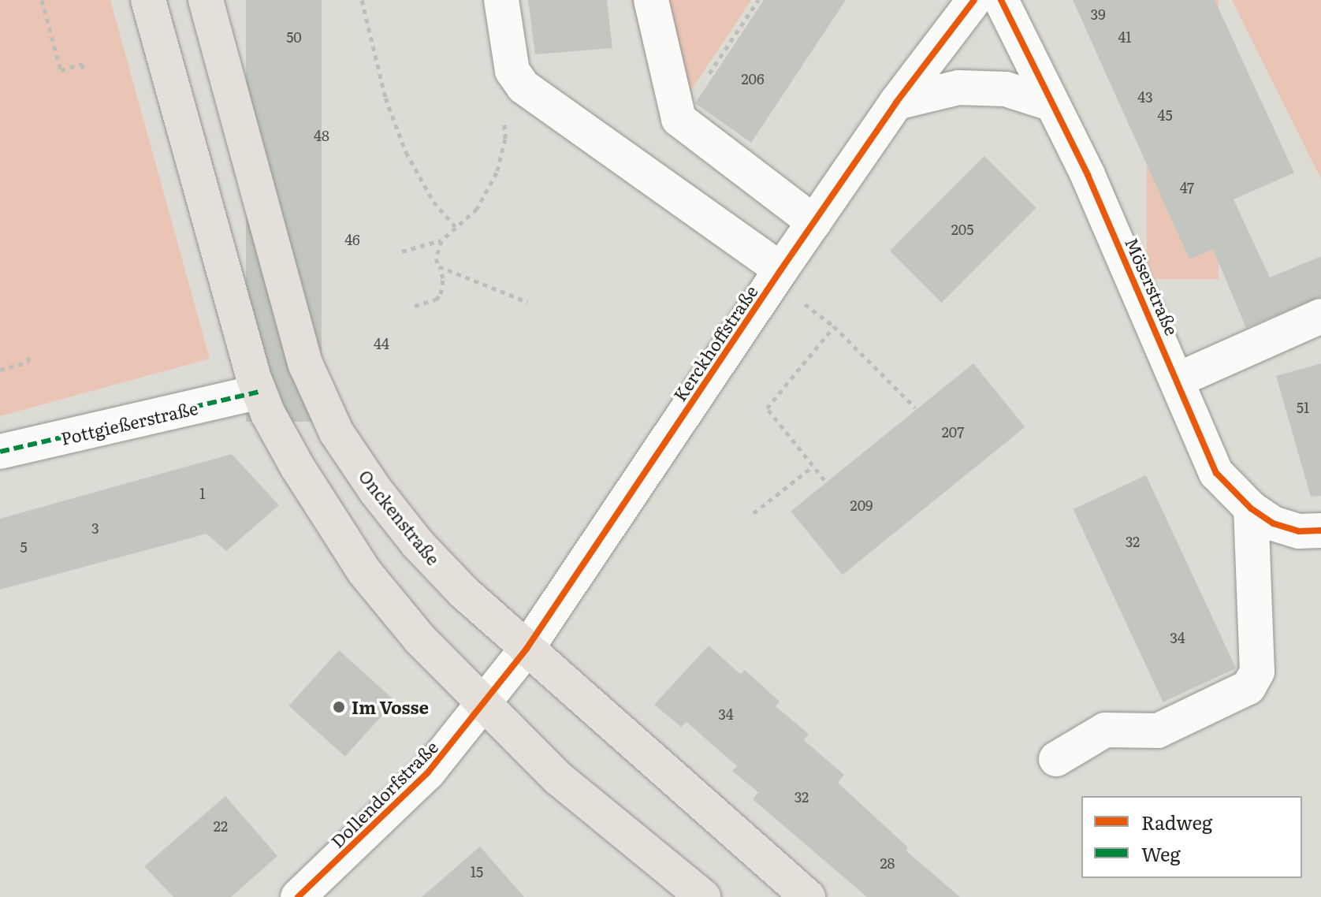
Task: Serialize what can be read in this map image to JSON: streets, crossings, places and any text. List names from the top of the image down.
{
  "streets": {
    "main road": ["Onckenstraße"],
    "street": [
      "Möserstraße",
      "Kerckhoffstraße",
      "Pottgießerstraße",
      "Dollendorfstraße"
    ]
  },
  "crossings": [
    ["Kerckhoffstraße", "Onckenstraße"],
    ["Kerckhoffstraße", "Dollendorfstraße"]
  ],
  "places": ["Im Vosse"],
  "house_numbers": [
    "39",
    "50",
    "41",
    "206",
    "43",
    "45",
    "48",
    "47",
    "205",
    "46",
    "44",
    "51",
    "207",
    "1",
    "209",
    "3",
    "32",
    "5",
    "34",
    "34",
    "32",
    "22",
    "28",
    "15"
  ],
  "legend": ["Radweg", "Weg"]
}
